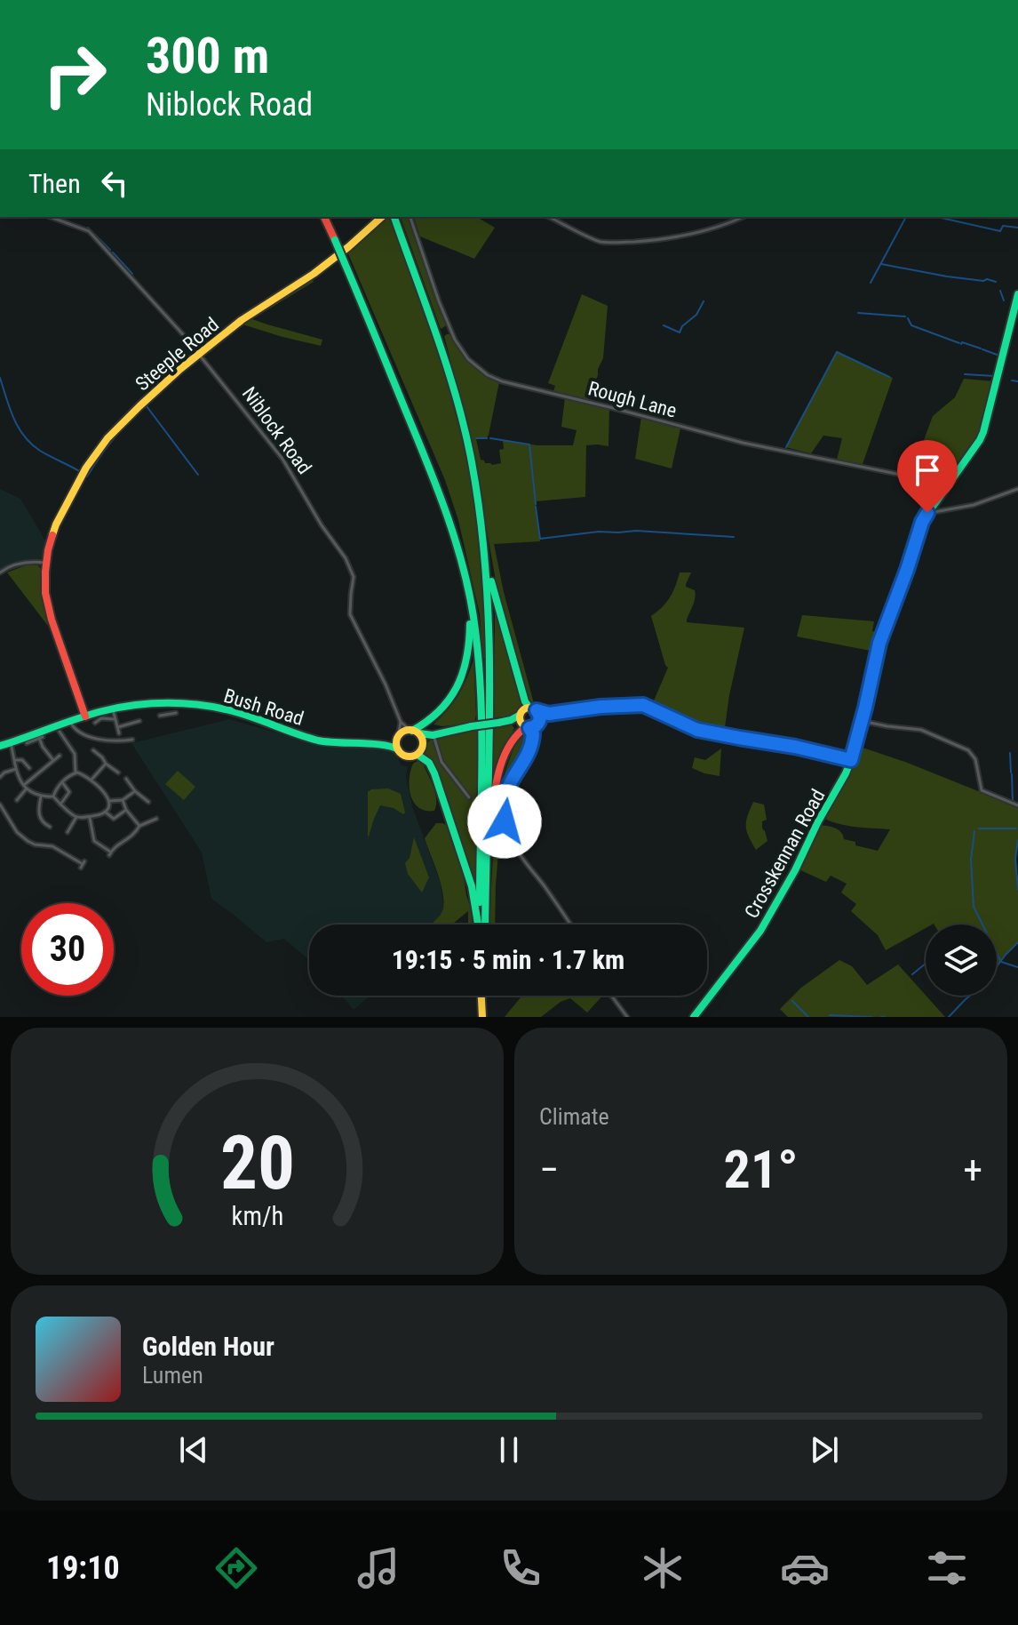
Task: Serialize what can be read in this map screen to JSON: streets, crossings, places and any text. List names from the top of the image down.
{
  "streets": {
    "main road": ["Steeple Road", "Bush Road", "Crosskennan Road"],
    "street": ["Rough Lane", "Niblock Road"]
  },
  "crossings": [
    ["Steeple Road", "Niblock Road"],
    ["Steeple Road", "Bush Road"],
    ["Rough Lane", "Crosskennan Road"],
    ["Niblock Road", "Bush Road"]
  ],
  "page": {
    "turn": ["300 m", "Niblock Road"],
    "then": "Then",
    "limit": "30",
    "trip": "19:15 · 5 min · 1.7 km",
    "tile": "Climate",
    "heat": ["−", "21°", "+"],
    "song": ["Golden Hour", "Lumen"],
    "tabs": "19:10",
    "gauge": ["20", "km/h"]
  }
}
